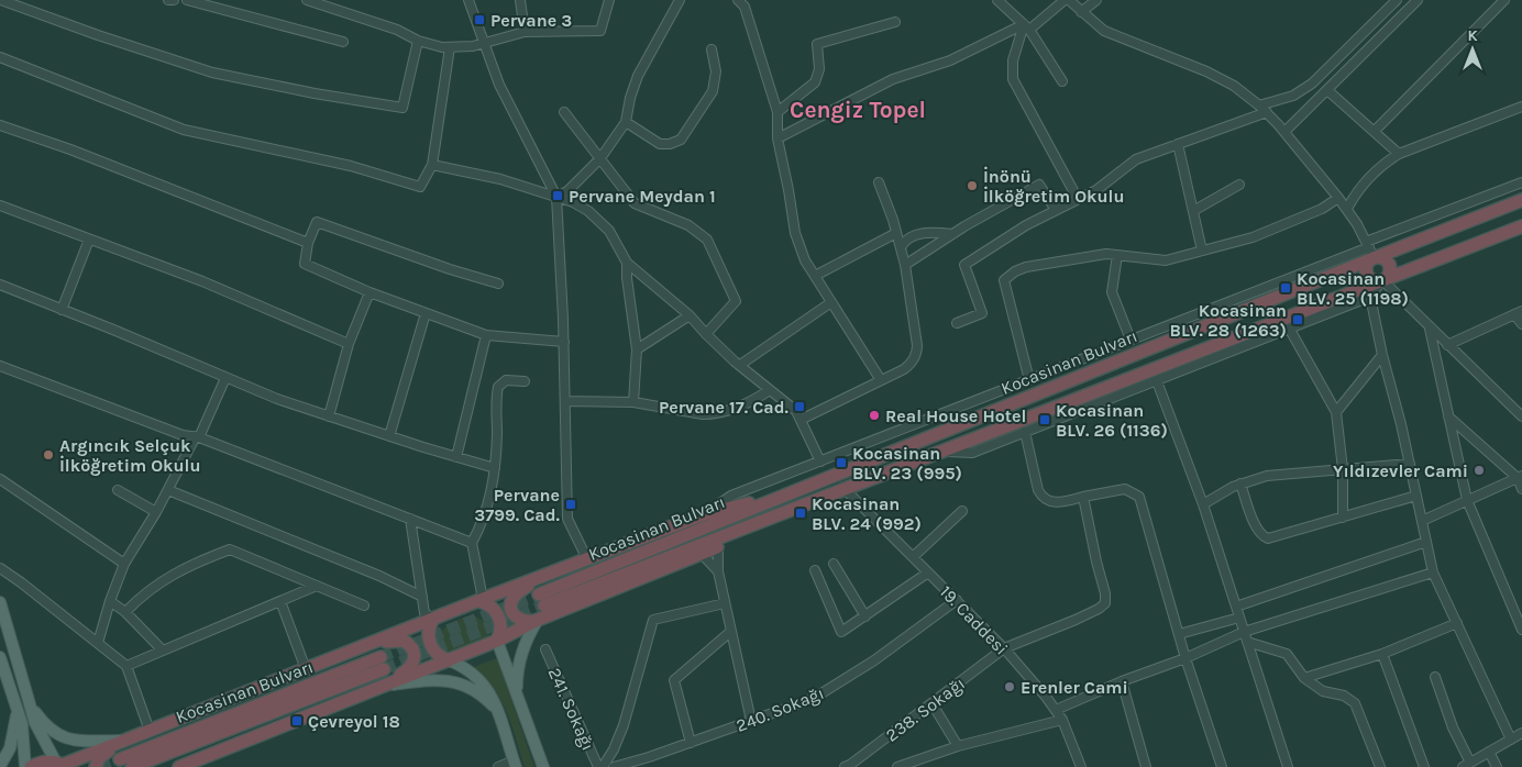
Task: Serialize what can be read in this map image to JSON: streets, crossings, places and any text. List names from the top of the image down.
{
  "streets": {
    "highway": ["Kocasinan Bulvarı"],
    "street": [
      "19. Caddesi",
      "241. Sokağı",
      "240. Sokağı",
      "238. Sokağı"
    ]
  },
  "crossings": [
    ["Kocasinan Bulvarı", "19. Caddesi"],
    ["19. Caddesi", "240. Sokağı"],
    ["19. Caddesi", "238. Sokağı"]
  ],
  "districts": ["Cengiz Topel"],
  "places": {
    "transit": [
      "Pervane 3",
      "Pervane Meydan 1",
      "Kocasinan BLV. 25 (1198)",
      "Kocasinan BLV. 28 (1263)",
      "Pervane 17. Cad.",
      "Kocasinan BLV. 26 (1136)",
      "Kocasinan BLV. 23 (995)",
      "Pervane 3799. Cad.",
      "Kocasinan BLV. 24 (992)",
      "Çevreyol 18"
    ],
    "other": [
      "İnönü İlköğretim Okulu",
      "Real House Hotel",
      "Argıncık Selçuk İlköğretim Okulu",
      "Yıldızevler Cami",
      "Erenler Cami"
    ]
  },
  "north": "top"
}
